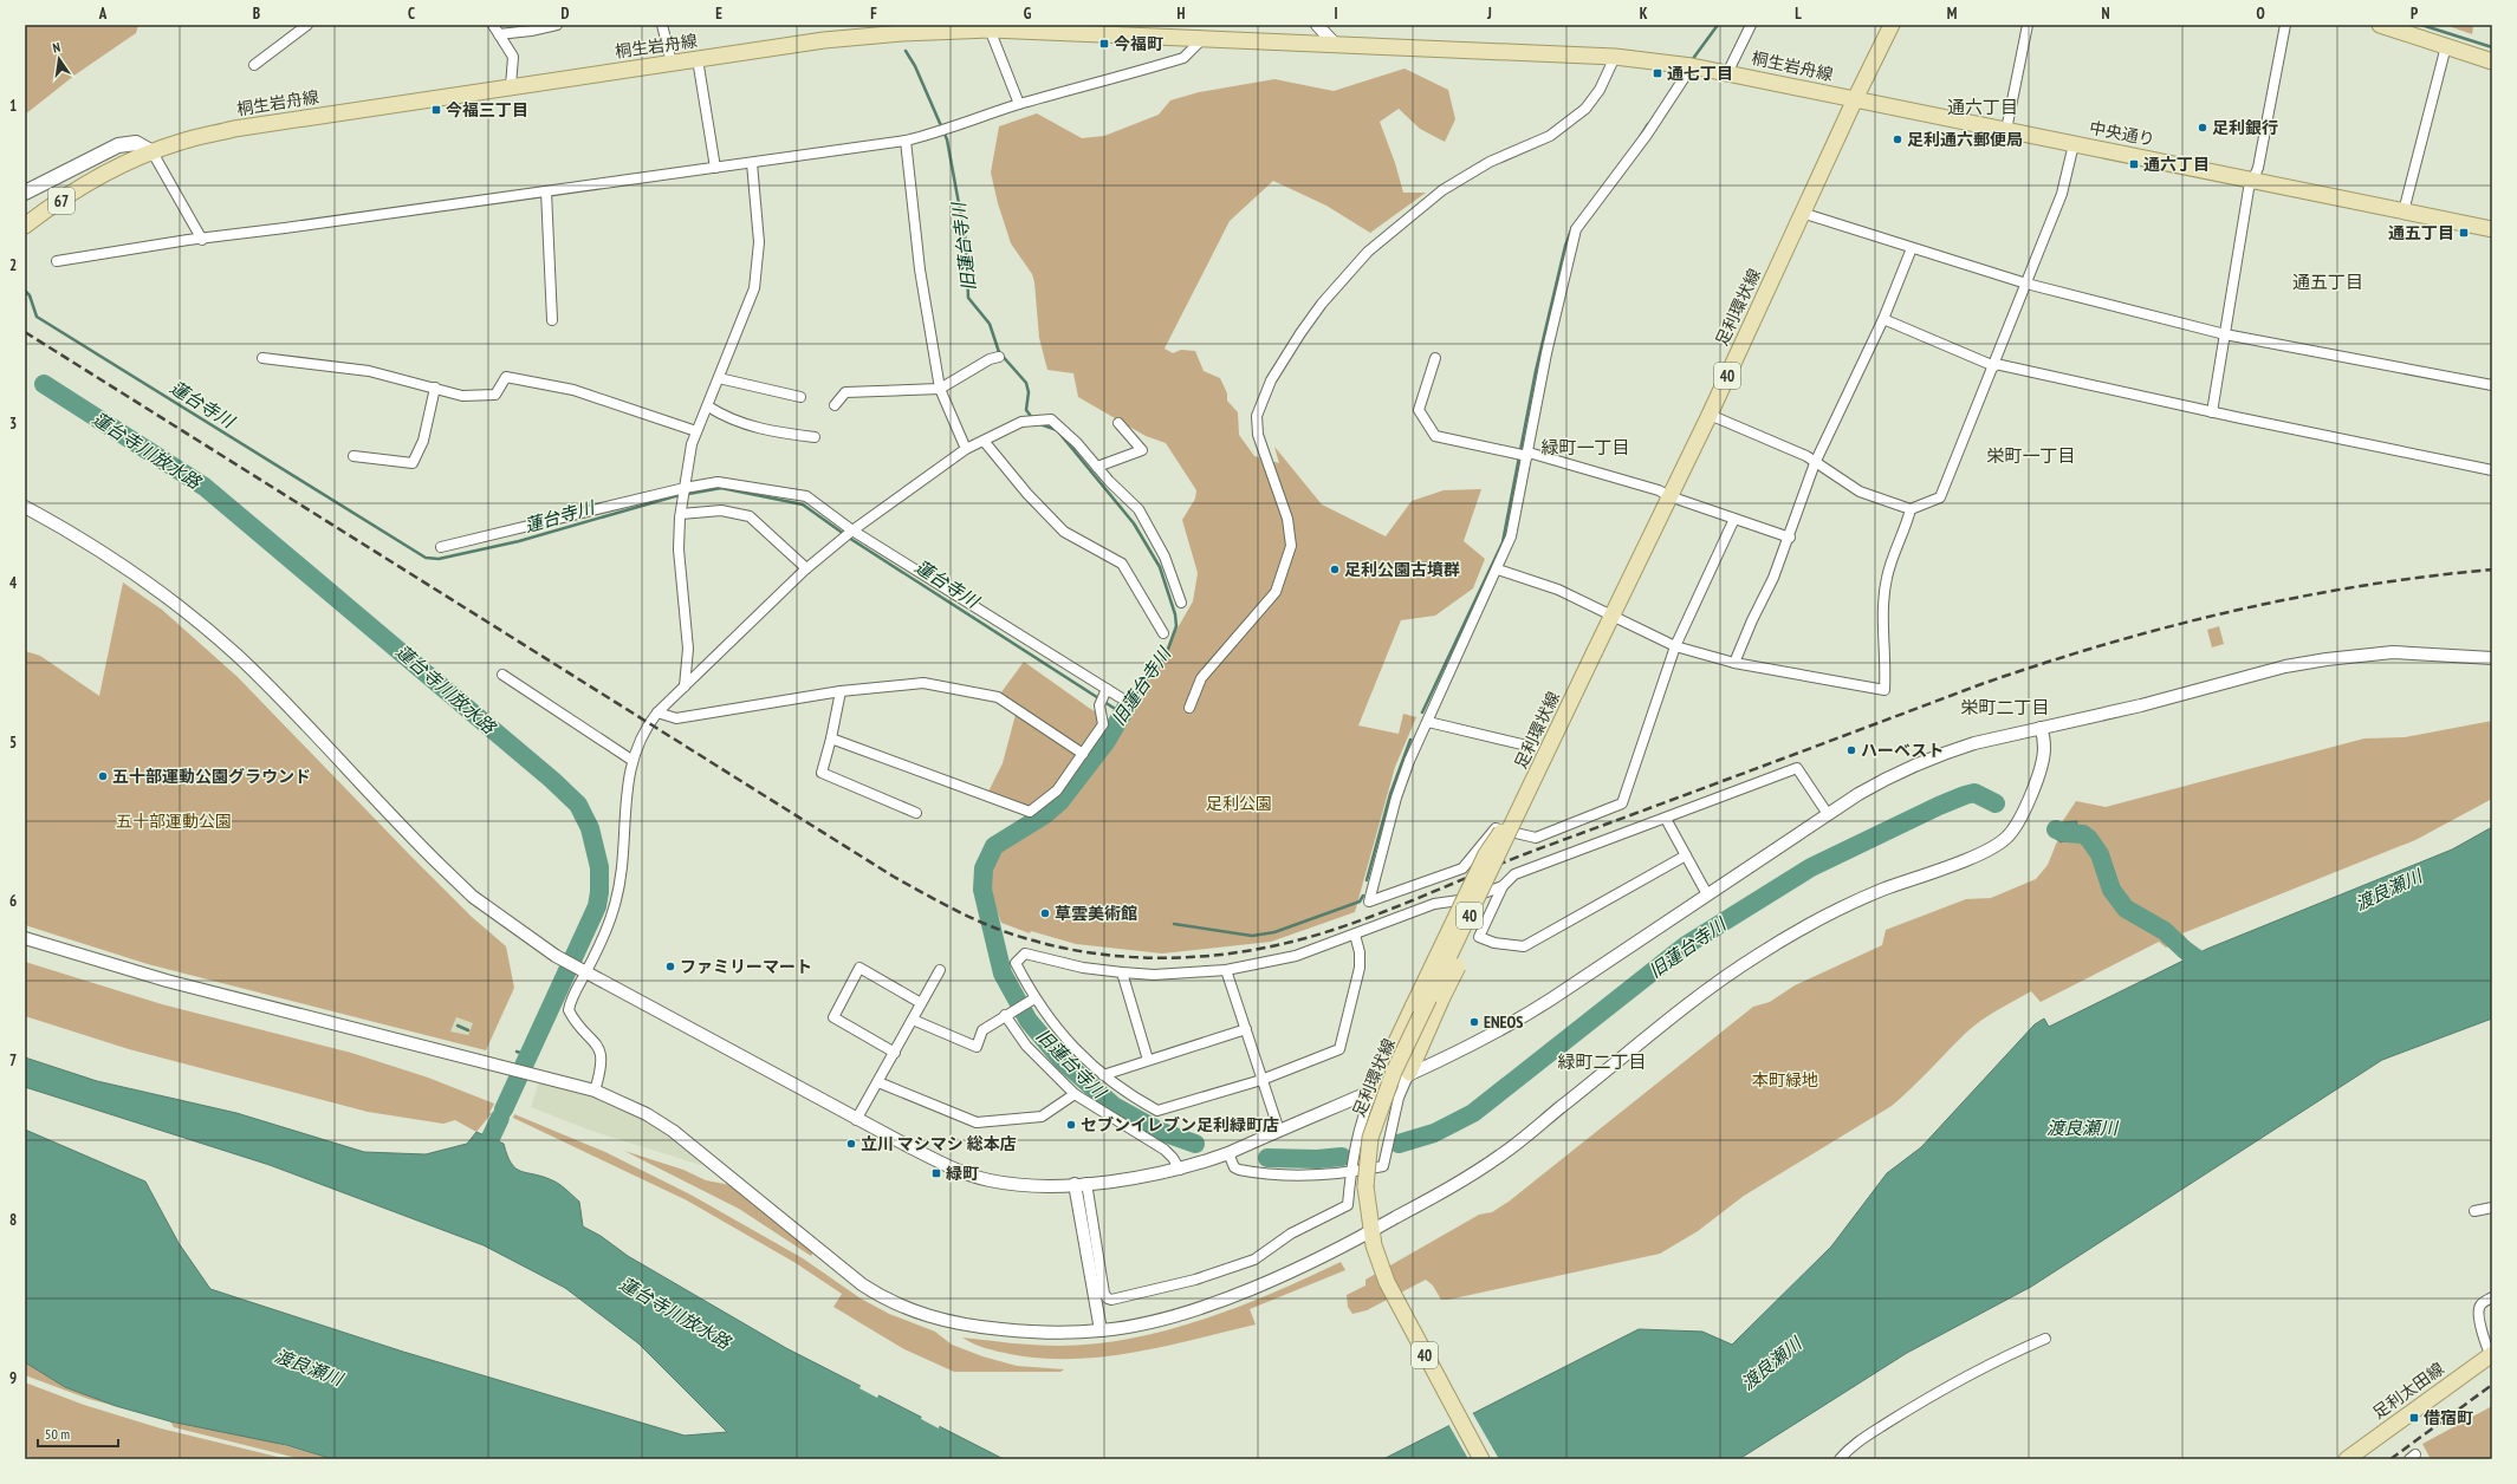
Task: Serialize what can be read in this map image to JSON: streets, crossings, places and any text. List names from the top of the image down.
{
  "streets": {
    "main road": [
      "桐生岩舟線",
      "中央通り",
      "67",
      "足利環状線",
      "40",
      "足利太田線"
    ]
  },
  "crossings": [
    ["桐生岩舟線", "中央通り"],
    ["桐生岩舟線", "足利環状線"],
    ["中央通り", "足利環状線"]
  ],
  "districts": [
    "通六丁目",
    "通五丁目",
    "緑町一丁目",
    "栄町一丁目",
    "栄町二丁目",
    "緑町二丁目"
  ],
  "water": [
    "旧蓮台寺川",
    "蓮台寺川",
    "蓮台寺川放水路",
    "渡良瀬川"
  ],
  "parks": ["足利公園", "五十部運動公園", "本町緑地"],
  "places": {
    "transit": [
      "今福町",
      "通七丁目",
      "今福三丁目",
      "通六丁目",
      "通五丁目",
      "緑町",
      "借宿町"
    ],
    "other": [
      "足利銀行",
      "足利通六郵便局",
      "足利公園古墳群",
      "ハーベスト",
      "五十部運動公園グラウンド",
      "草雲美術館",
      "ファミリーマート",
      "ENEOS",
      "セブンイレブン足利緑町店",
      "立川 マシマシ 総本店"
    ]
  },
  "scale_bar": "50 m",
  "north": "top",
  "grid": {
    "columns": [
      "A",
      "B",
      "C",
      "D",
      "E",
      "F",
      "G",
      "H",
      "I",
      "J",
      "K",
      "L",
      "M",
      "N",
      "O",
      "P"
    ],
    "rows": [
      "1",
      "2",
      "3",
      "4",
      "5",
      "6",
      "7",
      "8",
      "9"
    ]
  }
}
